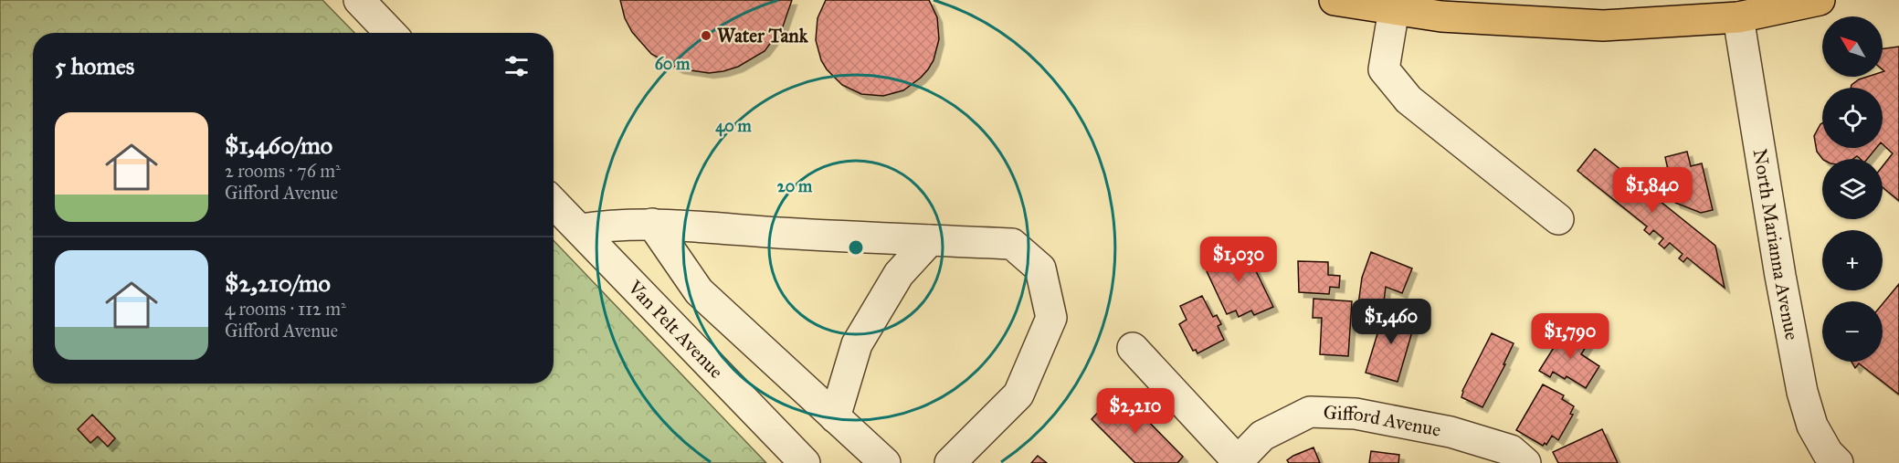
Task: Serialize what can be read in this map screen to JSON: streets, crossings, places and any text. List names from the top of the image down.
{
  "streets": {
    "street": ["North Marianna Avenue", "Van Pelt Avenue", "Gifford Avenue"]
  },
  "places": ["Water Tank"],
  "north": "top left",
  "page": {
    "map_buttons": ["+", "−"],
    "heading": "5 homes",
    "list": [
      {
        "name": "$1,460/mo",
        "note": "2 rooms · 76 m² · Gifford Avenue"
      },
      {
        "name": "$2,210/mo",
        "note": "4 rooms · 112 m² · Gifford Avenue"
      }
    ],
    "price": [
      "$1,840",
      "$1,030",
      "$1,460",
      "$1,790",
      "$2,210"
    ]
  },
  "rings": ["60 m", "40 m", "20 m"]
}
